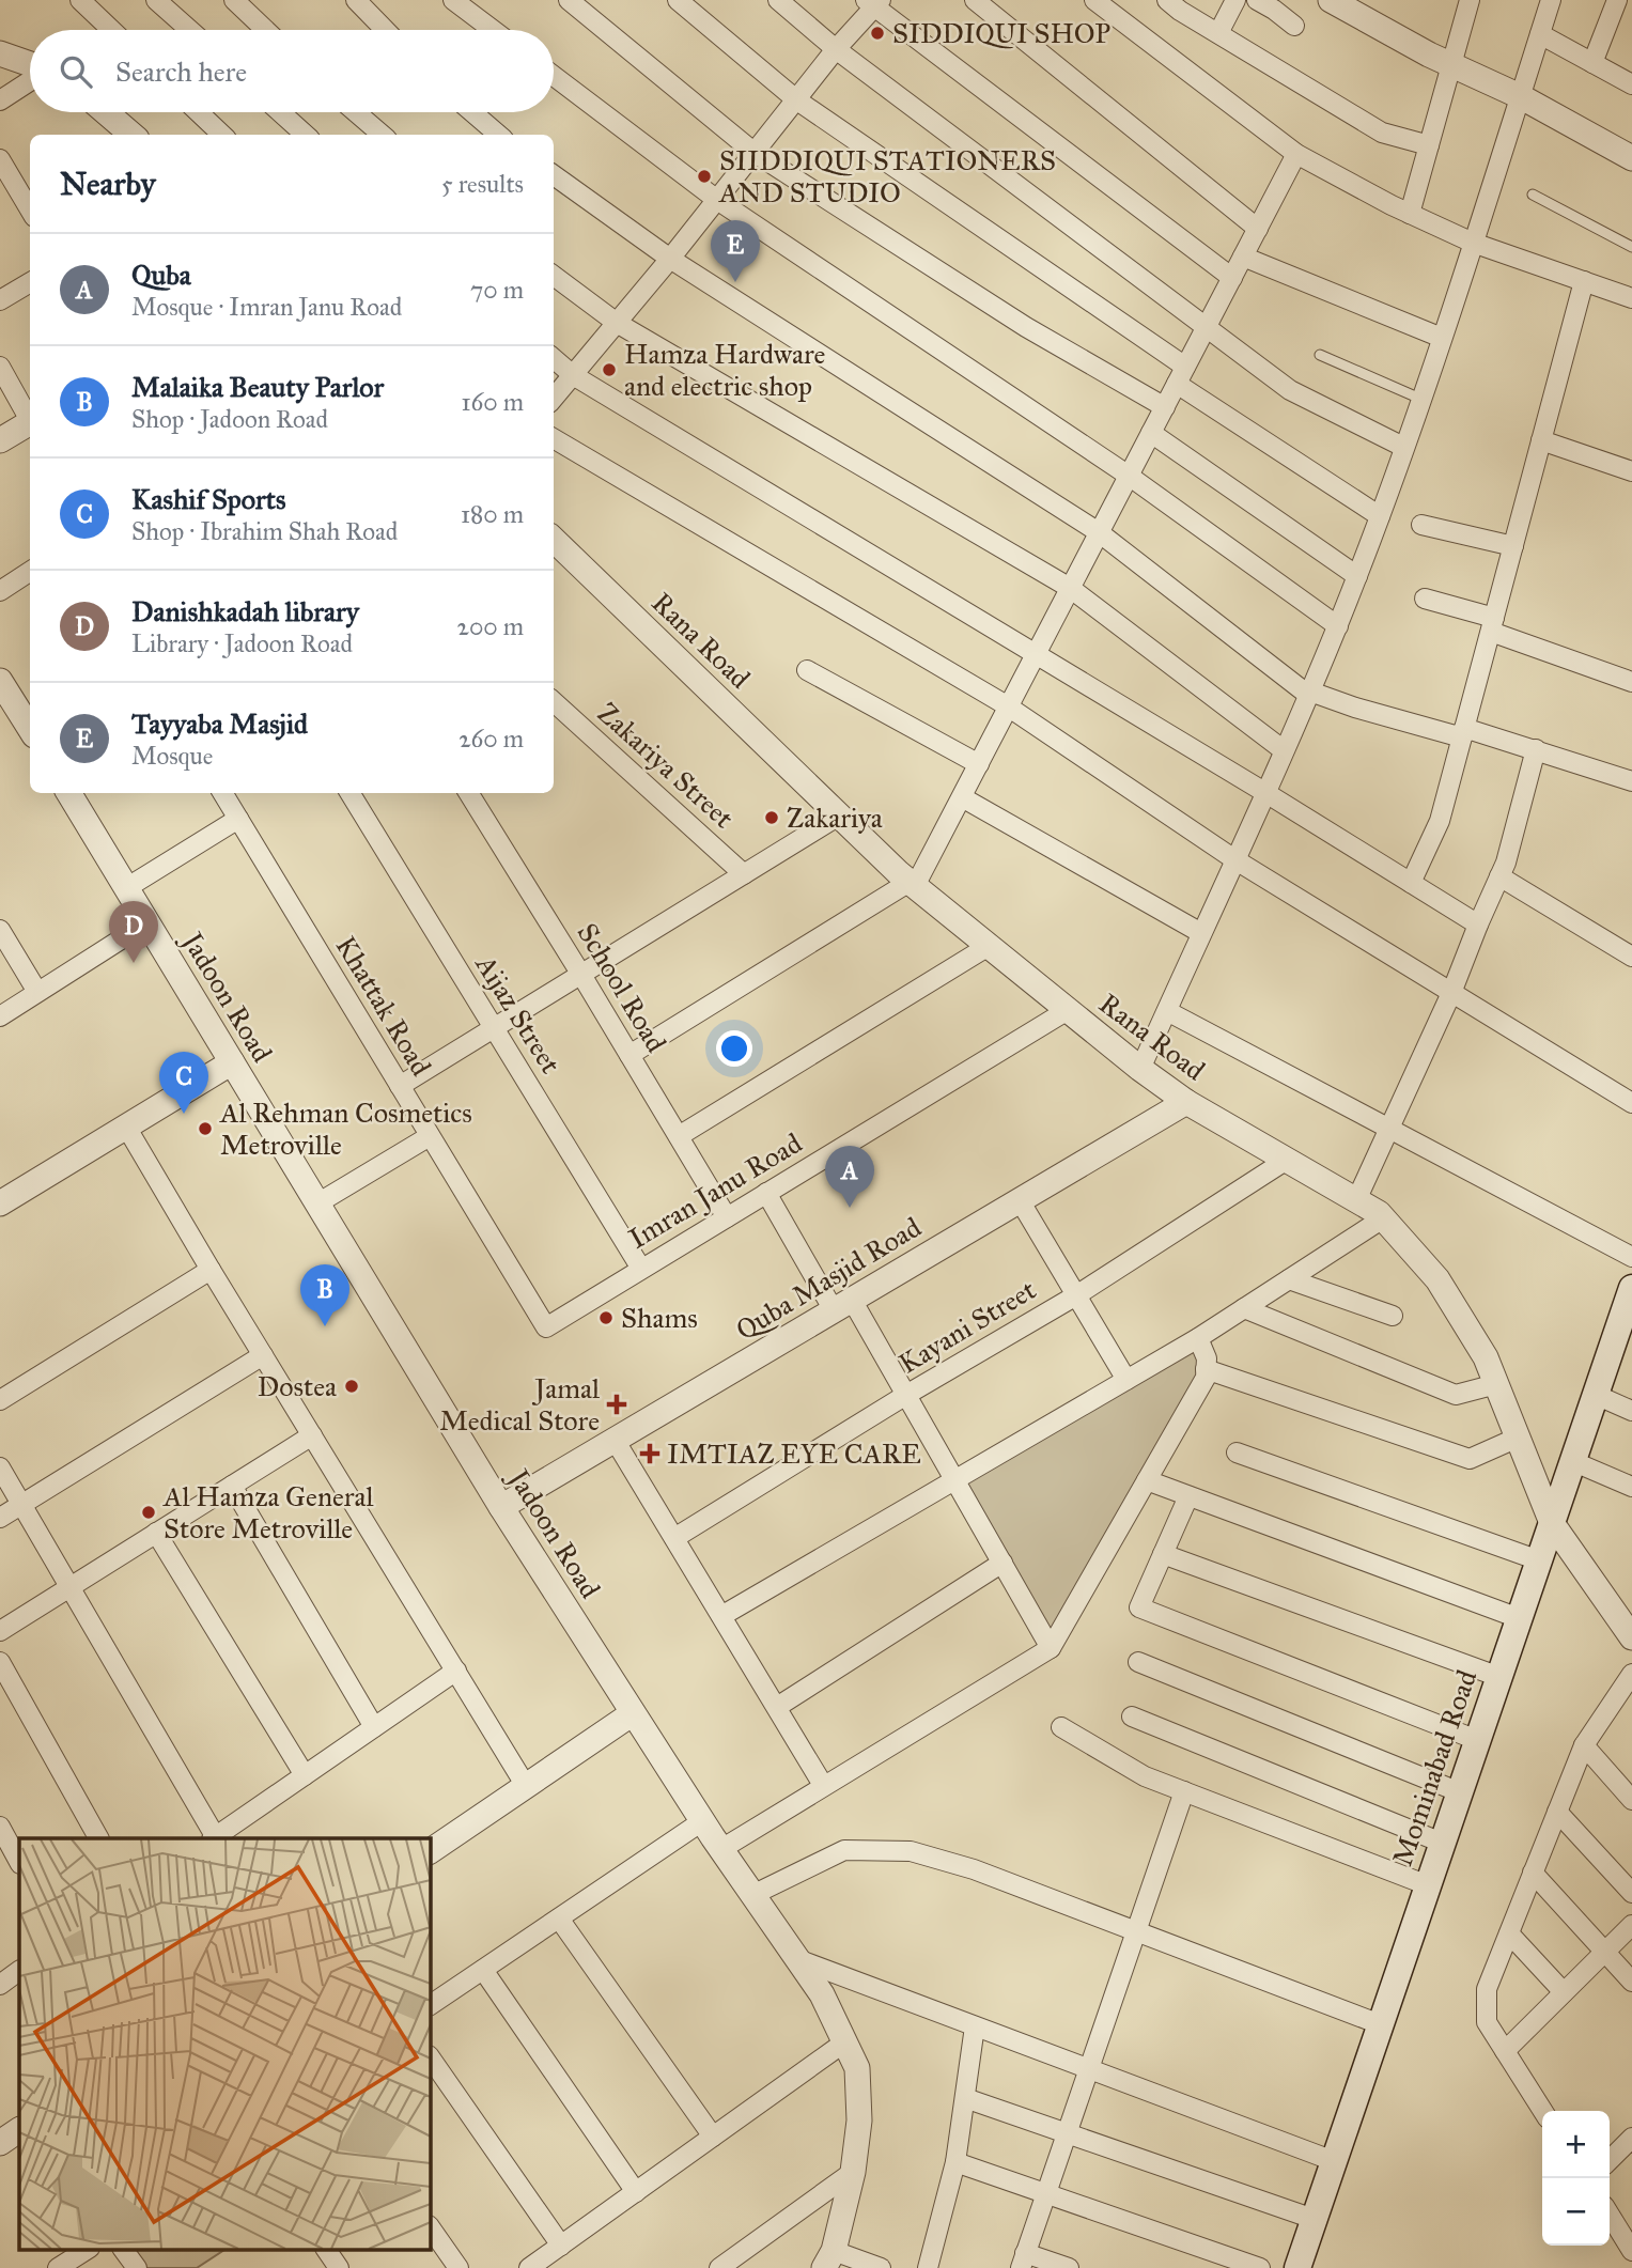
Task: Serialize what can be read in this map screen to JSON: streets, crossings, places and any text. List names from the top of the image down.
{
  "streets": {
    "main road": ["Mominabad Road"],
    "street": [
      "Rana Road",
      "Zakariya Street",
      "School Road",
      "Jadoon Road",
      "Khattak Road",
      "Aijaz Street",
      "Imran Janu Road",
      "Quba Masjid Road",
      "Kayani Street"
    ]
  },
  "crossings": [
    ["Rana Road", "Imran Janu Road"],
    ["Rana Road", "Quba Masjid Road"],
    ["Rana Road", "Kayani Street"],
    ["Rana Road", "Mominabad Road"],
    ["School Road", "Imran Janu Road"],
    ["Jadoon Road", "Quba Masjid Road"],
    ["Khattak Road", "Imran Janu Road"],
    ["Aijaz Street", "Imran Janu Road"]
  ],
  "places": {
    "other": [
      "SIDDIQUI SHOP",
      "SIIDDIQUI STATIONERS AND STUDIO",
      "Hamza Hardware and electric shop",
      "Zakariya",
      "Al Rehman Cosmetics Metroville",
      "Shams",
      "Dostea",
      "Al Hamza General Store Metroville"
    ],
    "health": ["Jamal Medical Store", "IMTIAZ EYE CARE"]
  },
  "page": {
    "search": "Search here",
    "heading": ["Nearby", "5 results"],
    "pins": [
      "E",
      "D",
      "C",
      "A",
      "B"
    ],
    "list": [
      {
        "mark": "A",
        "name": "Quba",
        "note": "Mosque · Imran Janu Road",
        "value": "70 m"
      },
      {
        "mark": "B",
        "name": "Malaika Beauty Parlor",
        "note": "Shop · Jadoon Road",
        "value": "160 m"
      },
      {
        "mark": "C",
        "name": "Kashif Sports",
        "note": "Shop · Ibrahim Shah Road",
        "value": "180 m"
      },
      {
        "mark": "D",
        "name": "Danishkadah library",
        "note": "Library · Jadoon Road",
        "value": "200 m"
      },
      {
        "mark": "E",
        "name": "Tayyaba Masjid",
        "note": "Mosque",
        "value": "260 m"
      }
    ],
    "map_buttons": ["+", "−"]
  }
}
